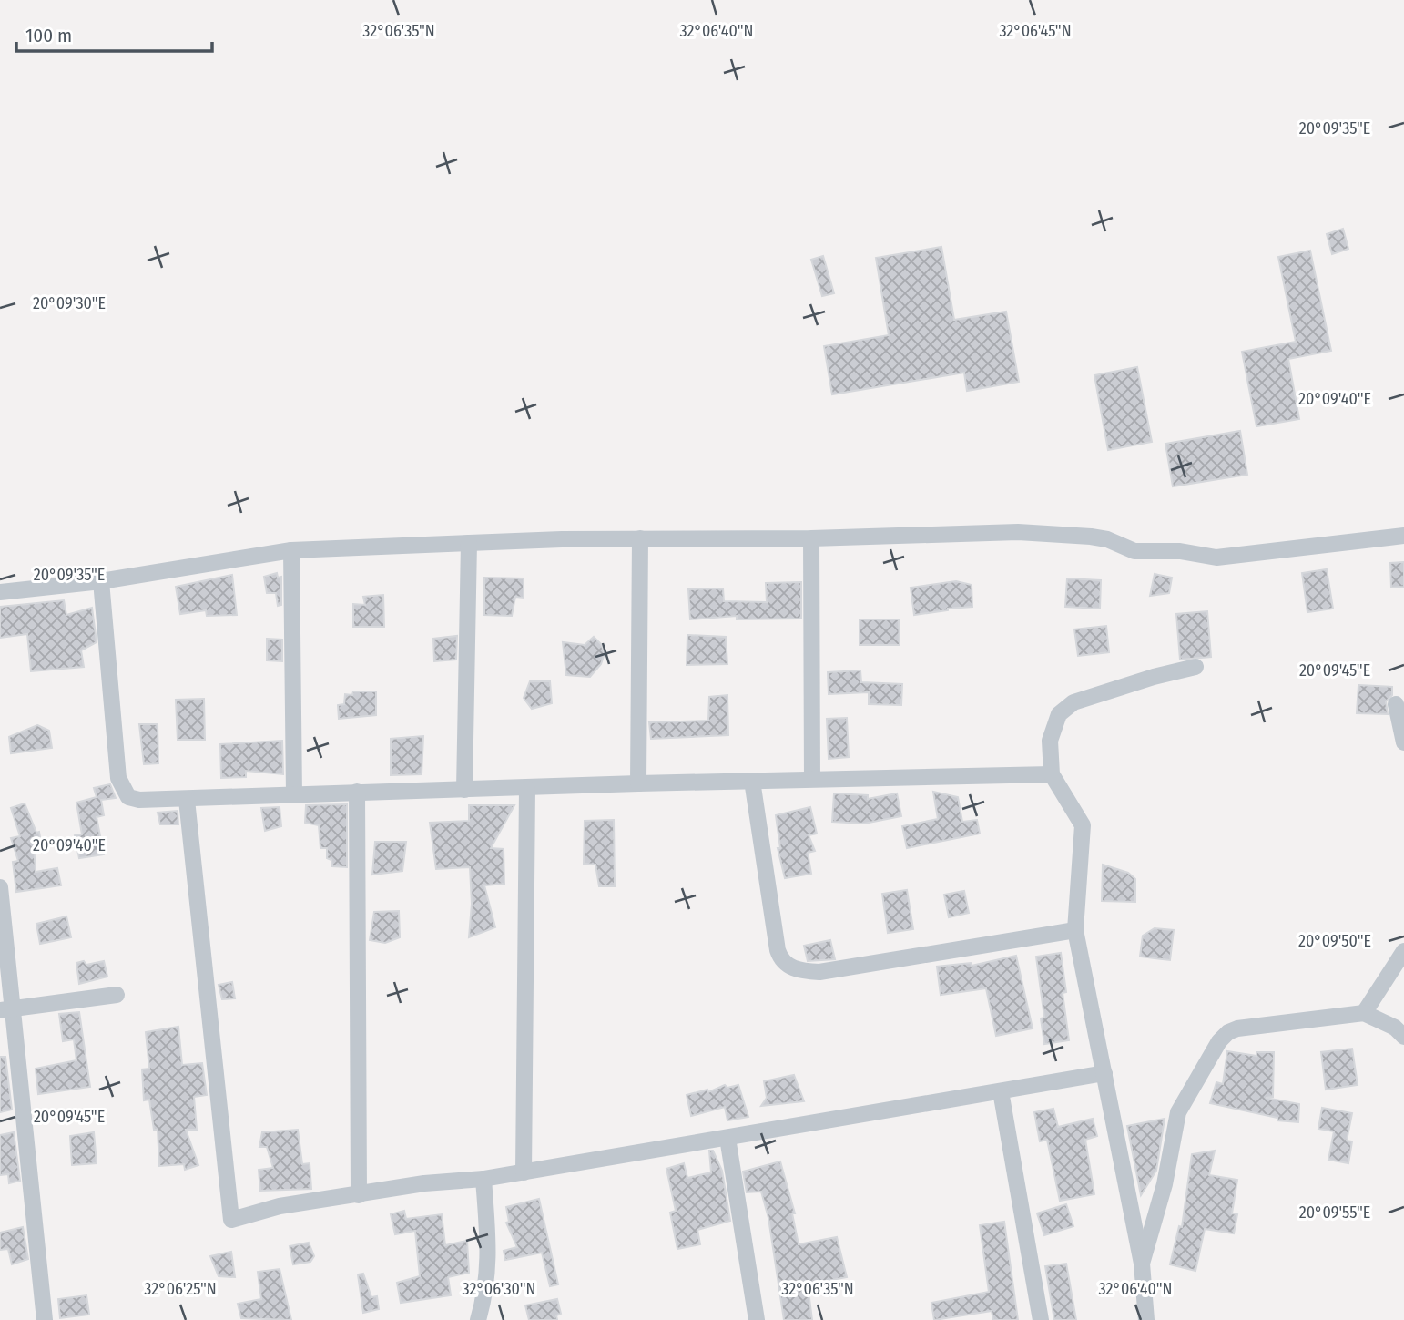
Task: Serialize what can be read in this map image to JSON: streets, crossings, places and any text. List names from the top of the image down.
{
  "scale_bar": "100 m",
  "coordinates": [
    "32°06'35\"N",
    "32°06'40\"N",
    "32°06'45\"N",
    "20°09'35\"E",
    "20°09'30\"E",
    "20°09'40\"E",
    "20°09'45\"E",
    "20°09'50\"E",
    "20°09'55\"E",
    "32°06'25\"N",
    "32°06'30\"N"
  ]
}
